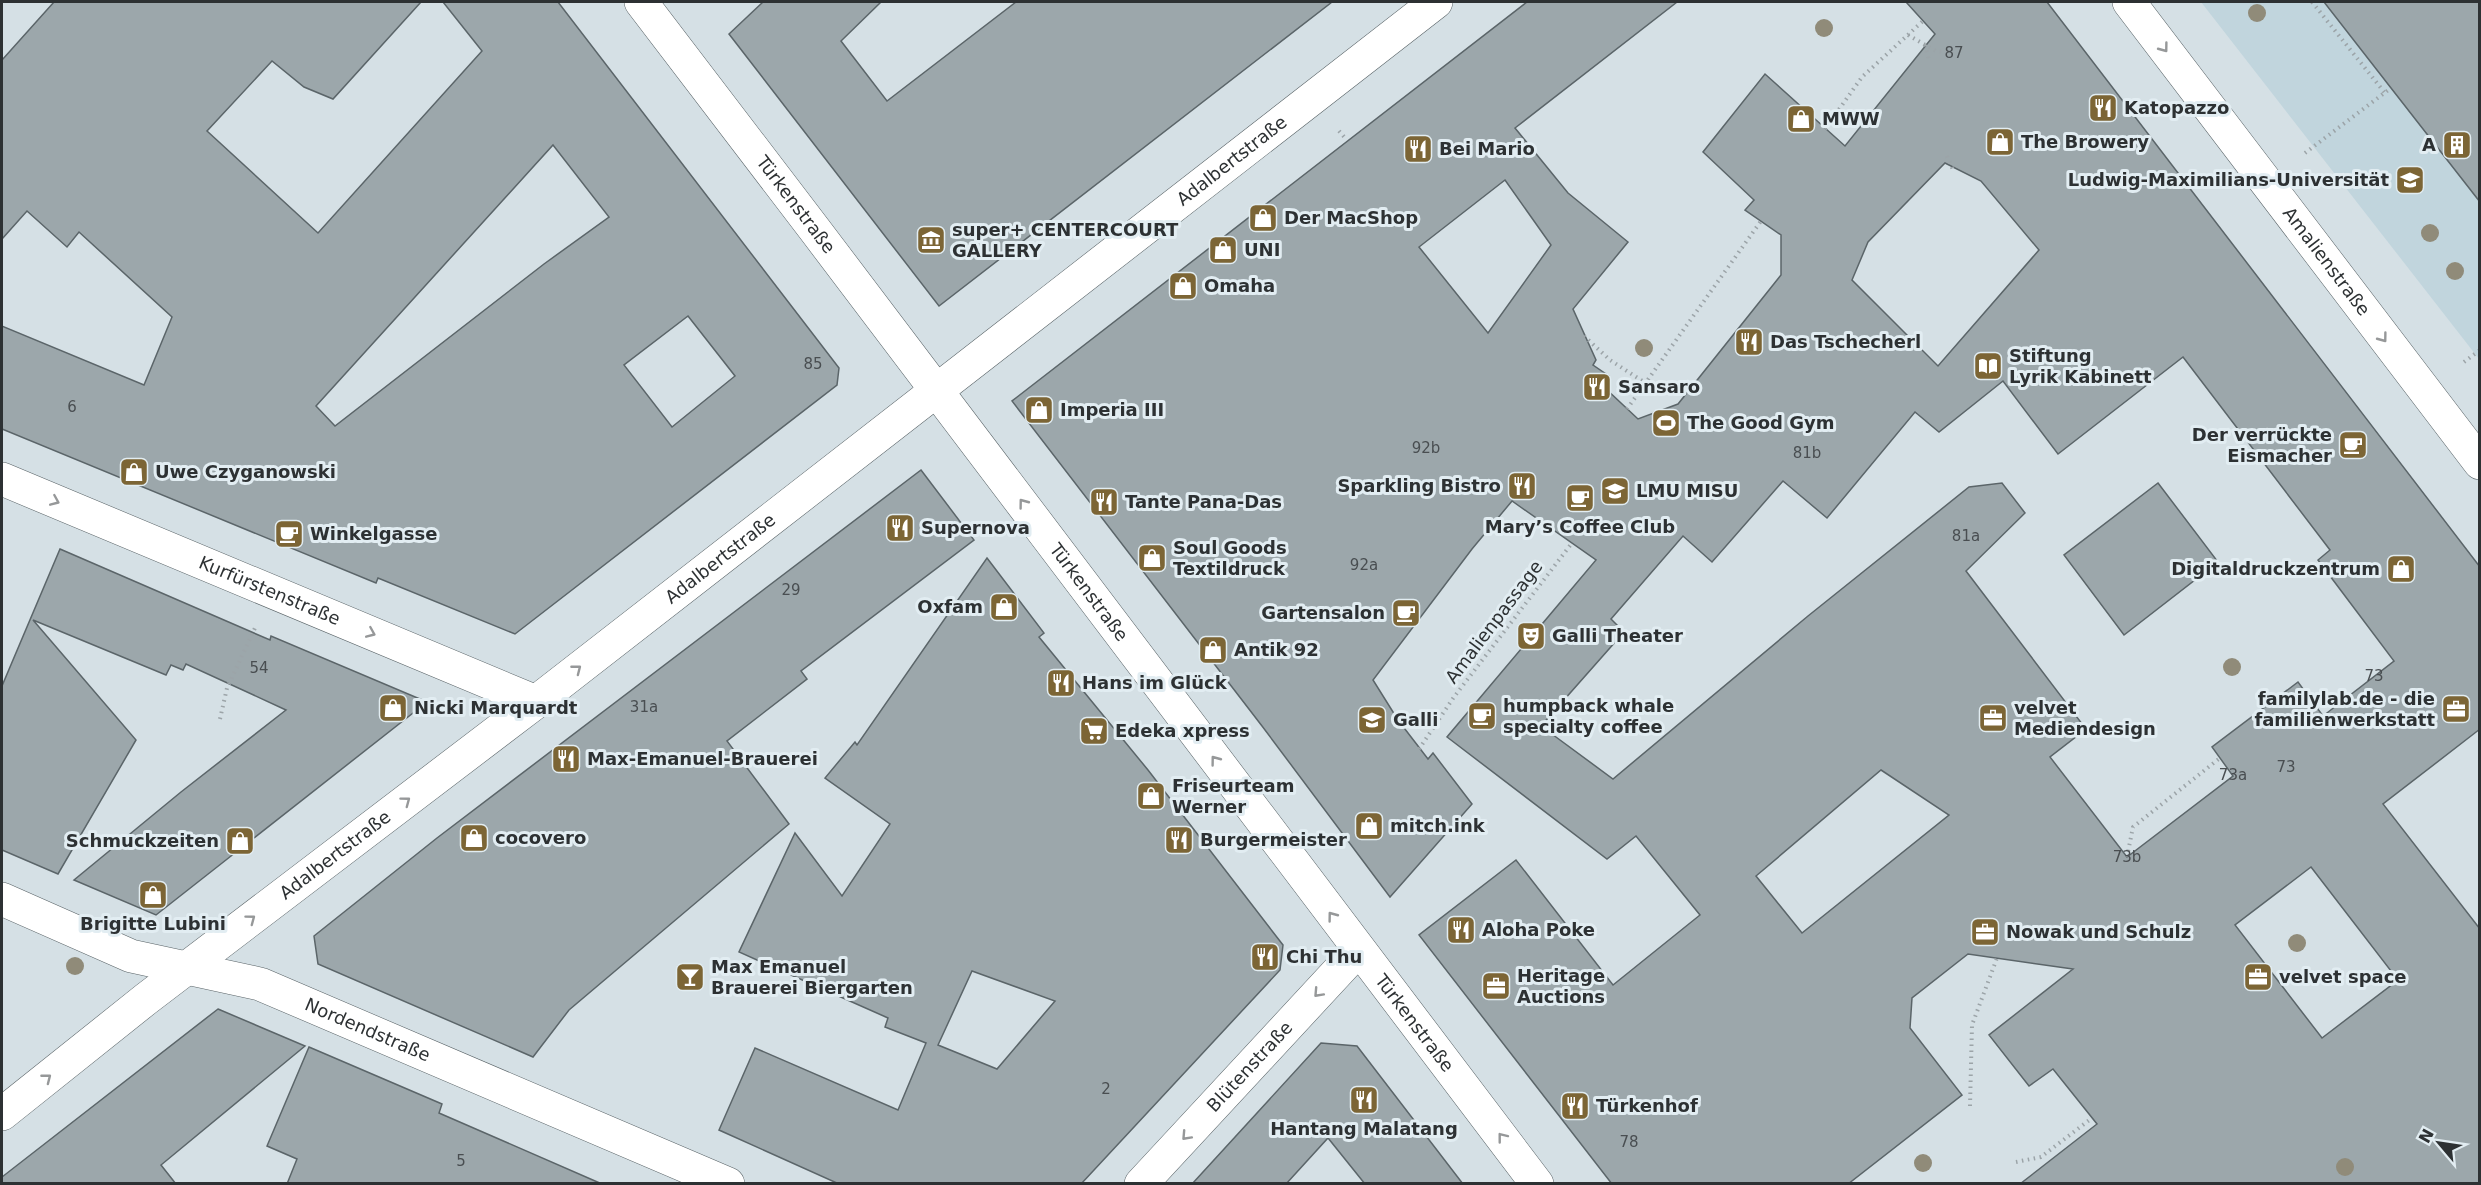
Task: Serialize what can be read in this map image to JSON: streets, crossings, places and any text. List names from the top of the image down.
{
  "streets": {
    "street": [
      "Adalbertstraße",
      "Türkenstraße",
      "Amalienstraße",
      "Kurfürstenstraße",
      "Nordendstraße",
      "Blütenstraße"
    ],
    "path": ["Amalienpassage"]
  },
  "crossings": [
    ["Adalbertstraße", "Türkenstraße"],
    ["Adalbertstraße", "Kurfürstenstraße"],
    ["Adalbertstraße", "Nordendstraße"],
    ["Türkenstraße", "Blütenstraße"]
  ],
  "one_way": [
    "Adalbertstraße",
    "Türkenstraße",
    "Amalienstraße",
    "Kurfürstenstraße",
    "Blütenstraße"
  ],
  "places": {
    "restaurant": [
      "Katopazzo",
      "Bei Mario",
      "Das Tschecherl",
      "Sansaro",
      "Sparkling Bistro",
      "Tante Pana-Das",
      "Supernova",
      "Hans im Glück",
      "Max-Emanuel-Brauerei",
      "Burgermeister",
      "Aloha Poke",
      "Chi Thu",
      "Hantang Malatang",
      "Türkenhof"
    ],
    "shop": [
      "MWW",
      "The Browery",
      "Der MacShop",
      "UNI",
      "Omaha",
      "Imperia III",
      "Uwe Czyganowski",
      "Soul Goods Textildruck",
      "Digitaldruckzentrum",
      "Oxfam",
      "Antik 92",
      "Nicki Marquardt",
      "Friseurteam Werner",
      "mitch.ink",
      "cocovero",
      "Schmuckzeiten",
      "Brigitte Lubini"
    ],
    "building": ["A"],
    "school or university": ["Ludwig-Maximilians-Universität", "LMU MISU", "Galli"],
    "museum": ["super+ CENTERCOURT GALLERY"],
    "library": ["Stiftung Lyrik Kabinett"],
    "sports": ["The Good Gym"],
    "cafe": [
      "Der verrückte Eismacher",
      "Mary’s Coffee Club",
      "Winkelgasse",
      "Gartensalon",
      "humpback whale specialty coffee"
    ],
    "theatre": ["Galli Theater"],
    "office": [
      "familylab.de - die familienwerkstatt",
      "velvet Mediendesign",
      "Nowak und Schulz",
      "velvet space",
      "Heritage Auctions"
    ],
    "supermarket": ["Edeka xpress"],
    "bar": ["Max Emanuel Brauerei Biergarten"]
  },
  "house_numbers": [
    "87",
    "85",
    "6",
    "92b",
    "81b",
    "81a",
    "92a",
    "29",
    "54",
    "73",
    "31a",
    "73",
    "73a",
    "73b",
    "2",
    "78",
    "5"
  ],
  "north": "top left"
}
